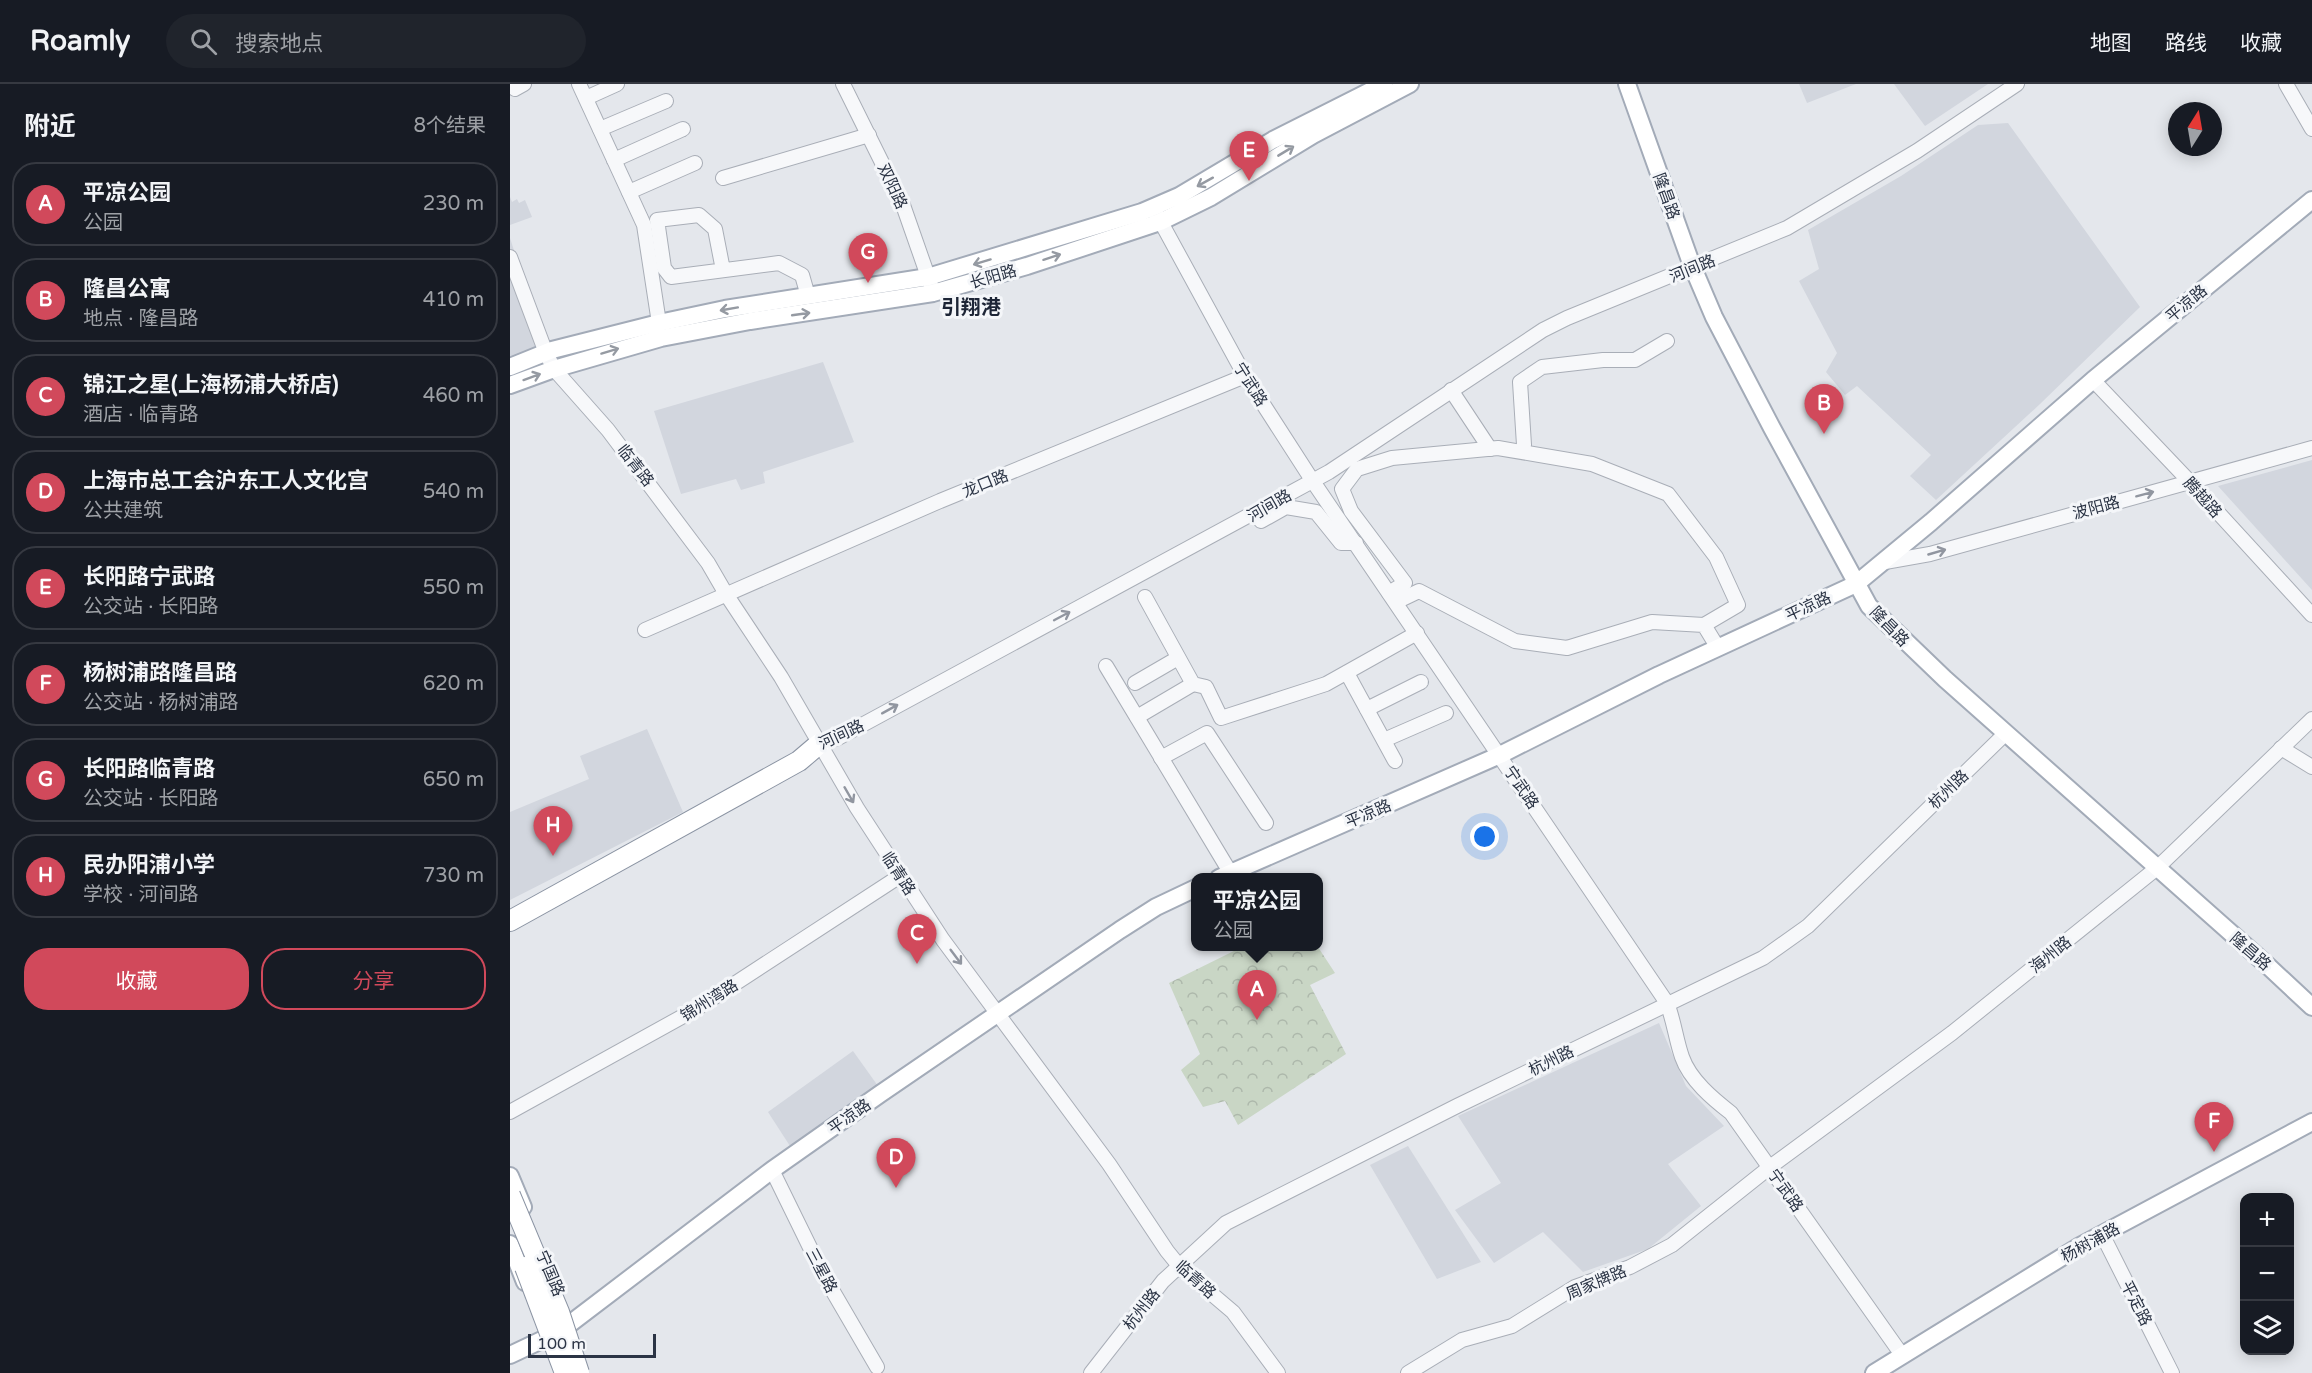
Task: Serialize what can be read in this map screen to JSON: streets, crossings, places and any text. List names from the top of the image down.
{
  "streets": {
    "main road": [
      "隆昌路",
      "长阳路",
      "平凉路",
      "杨树浦路",
      "宁国路"
    ],
    "street": [
      "双阳路",
      "河间路",
      "宁武路",
      "临青路",
      "龙口路",
      "腾越路",
      "波阳路",
      "杭州路",
      "海州路",
      "锦州湾路",
      "三星路",
      "周家牌路",
      "平定路"
    ]
  },
  "crossings": [
    ["双阳路", "长阳路"],
    ["隆昌路", "河间路"],
    ["隆昌路", "平凉路"],
    ["隆昌路", "杭州路"],
    ["隆昌路", "海州路"],
    ["河间路", "宁武路"],
    ["河间路", "临青路"],
    ["长阳路", "宁武路"],
    ["长阳路", "临青路"],
    ["平凉路", "宁武路"],
    ["平凉路", "临青路"],
    ["平凉路", "腾越路"],
    ["平凉路", "波阳路"],
    ["平凉路", "三星路"],
    ["平凉路", "宁国路"],
    ["宁武路", "龙口路"],
    ["宁武路", "杭州路"],
    ["宁武路", "海州路"],
    ["宁武路", "杨树浦路"],
    ["宁武路", "周家牌路"],
    ["临青路", "龙口路"],
    ["临青路", "杭州路"],
    ["临青路", "锦州湾路"],
    ["腾越路", "波阳路"],
    ["海州路", "周家牌路"],
    ["杨树浦路", "平定路"]
  ],
  "one_way": ["波阳路"],
  "districts": ["引翔港"],
  "scale_bar": "100 m",
  "north": "top",
  "page": {
    "header": "Roamly",
    "search": "搜索地点",
    "nav": ["地图", "路线", "收藏"],
    "heading": ["附近", "8个结果"],
    "pins": [
      "E",
      "G",
      "B",
      "H",
      "C",
      "A",
      "F",
      "D"
    ],
    "list": [
      {
        "mark": "A",
        "name": "平凉公园",
        "note": "公园",
        "value": "230 m"
      },
      {
        "mark": "B",
        "name": "隆昌公寓",
        "note": "地点 · 隆昌路",
        "value": "410 m"
      },
      {
        "mark": "C",
        "name": "锦江之星(上海杨浦大桥店)",
        "note": "酒店 · 临青路",
        "value": "460 m"
      },
      {
        "mark": "D",
        "name": "上海市总工会沪东工人文化宫",
        "note": "公共建筑",
        "value": "540 m"
      },
      {
        "mark": "E",
        "name": "长阳路宁武路",
        "note": "公交站 · 长阳路",
        "value": "550 m"
      },
      {
        "mark": "F",
        "name": "杨树浦路隆昌路",
        "note": "公交站 · 杨树浦路",
        "value": "620 m"
      },
      {
        "mark": "G",
        "name": "长阳路临青路",
        "note": "公交站 · 长阳路",
        "value": "650 m"
      },
      {
        "mark": "H",
        "name": "民办阳浦小学",
        "note": "学校 · 河间路",
        "value": "730 m"
      }
    ],
    "popup": ["平凉公园", "公园"],
    "buttons": ["收藏", "分享"],
    "map_buttons": ["+", "−"],
    "scale": "100 m"
  }
}
